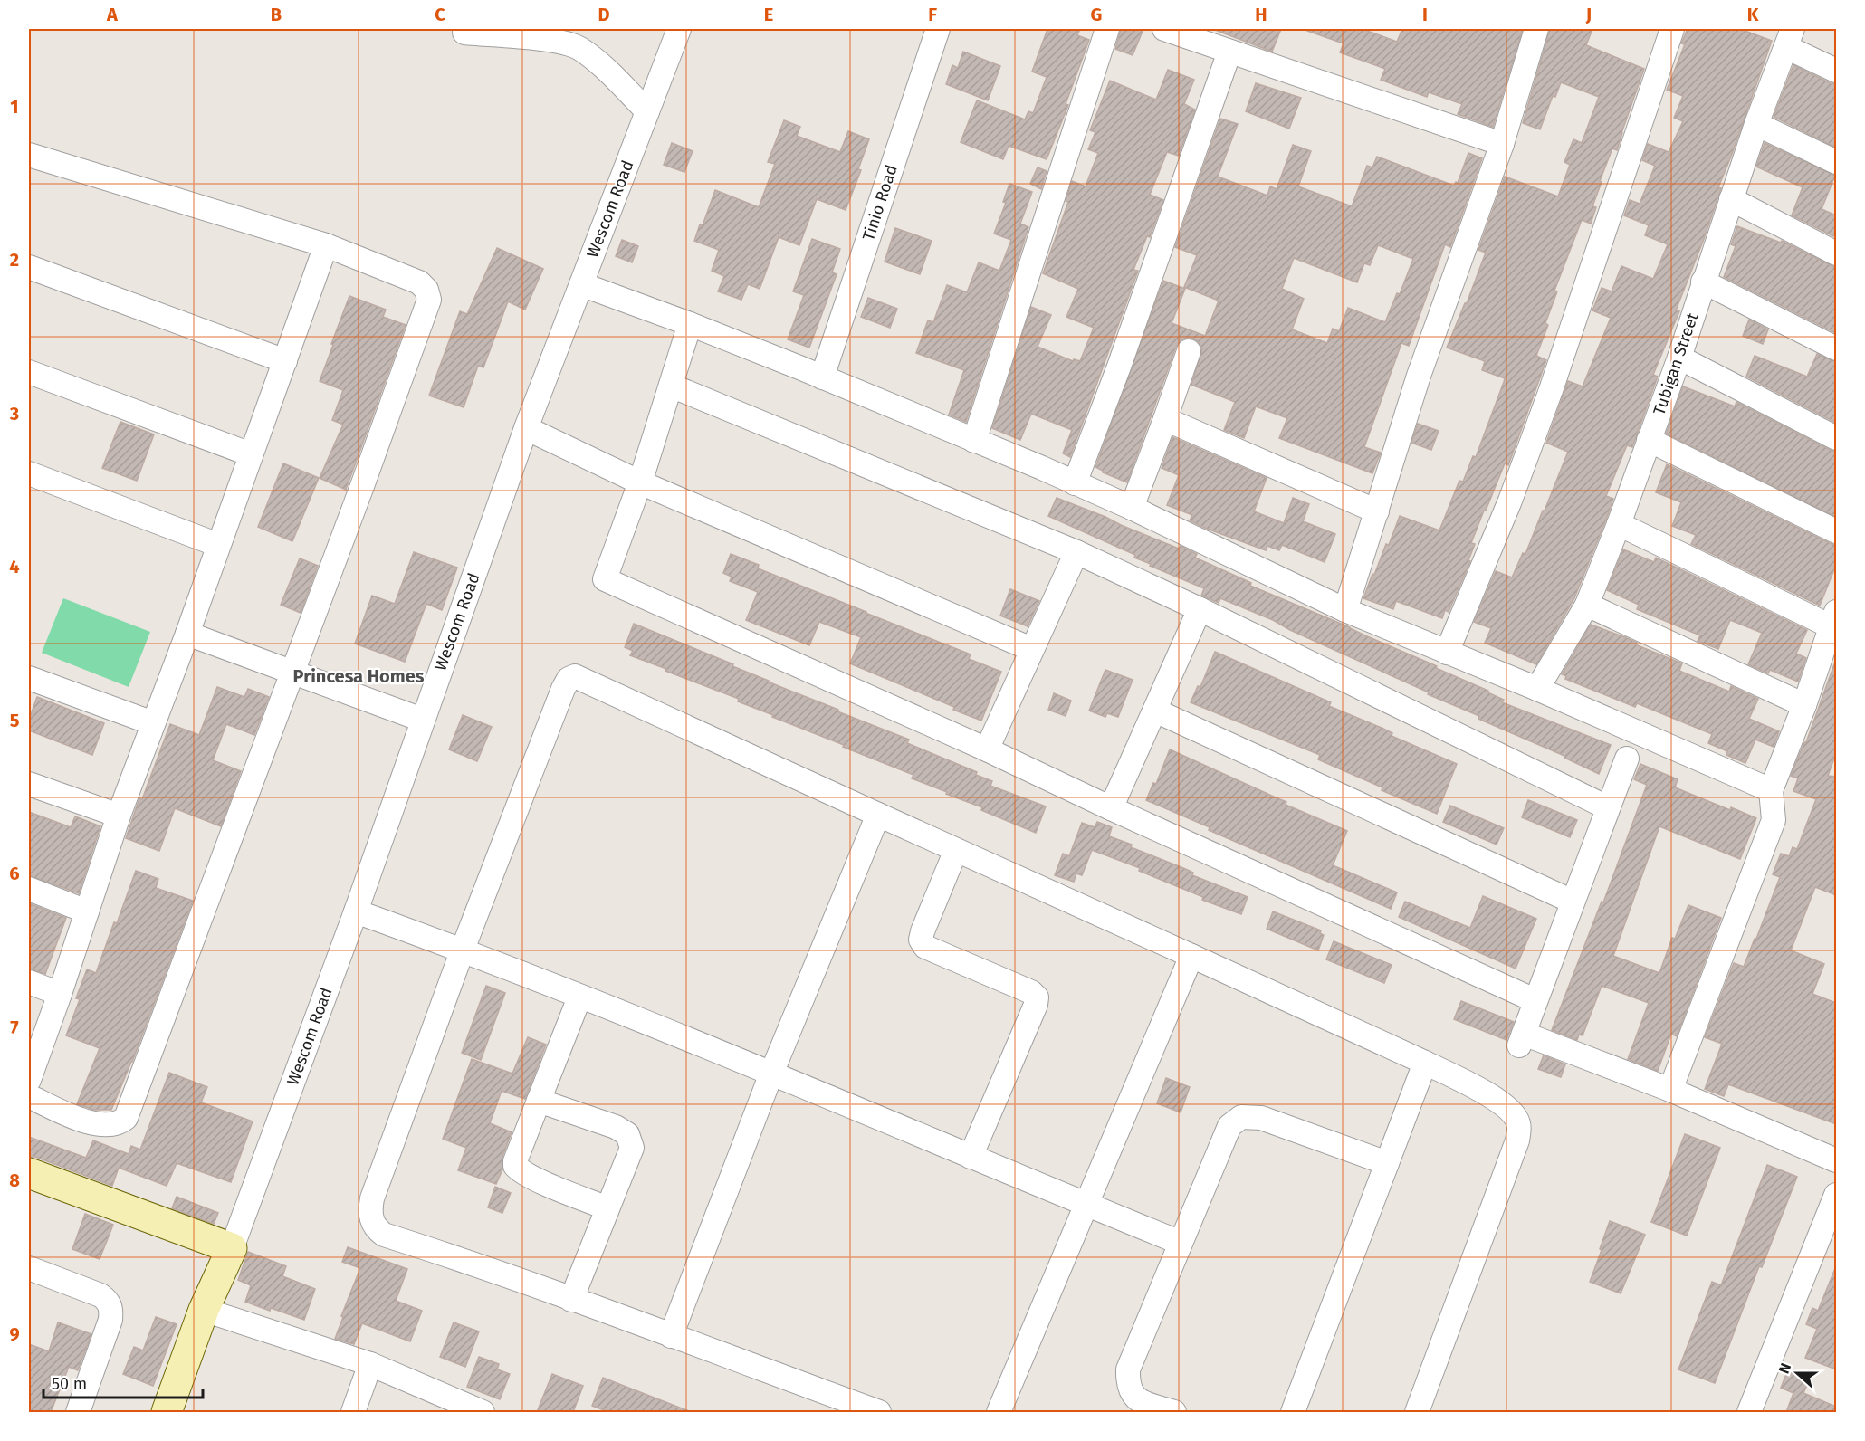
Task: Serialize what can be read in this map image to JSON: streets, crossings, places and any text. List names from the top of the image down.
{
  "streets": {
    "street": ["Tinio Road", "Wescom Road", "Tubigan Street"]
  },
  "districts": ["Princesa Homes"],
  "scale_bar": "50 m",
  "north": "left",
  "grid": {
    "columns": [
      "A",
      "B",
      "C",
      "D",
      "E",
      "F",
      "G",
      "H",
      "I",
      "J",
      "K"
    ],
    "rows": [
      "1",
      "2",
      "3",
      "4",
      "5",
      "6",
      "7",
      "8",
      "9"
    ]
  }
}
